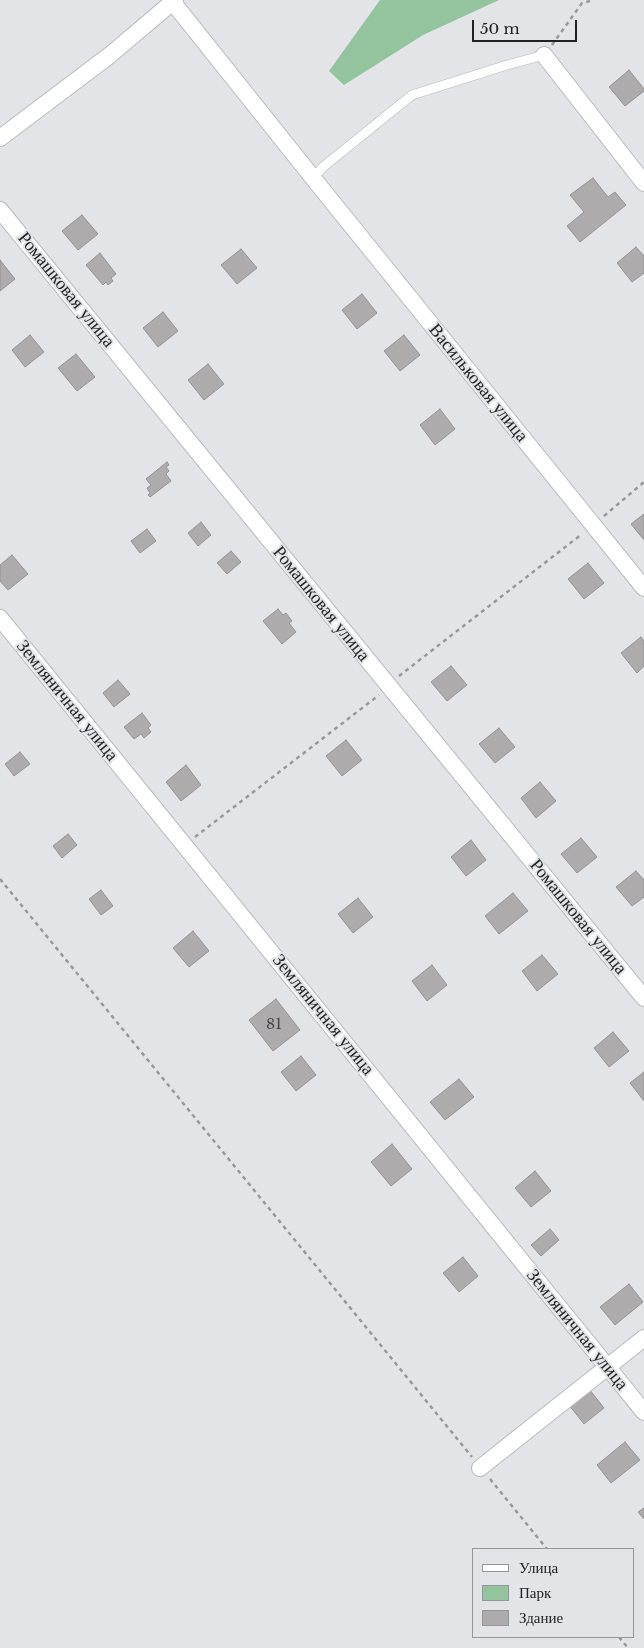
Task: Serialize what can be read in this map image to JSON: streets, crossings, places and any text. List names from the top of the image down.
{
  "streets": {
    "street": ["Ромашковая улица", "Васильковая улица", "Земляничная улица"]
  },
  "house_numbers": ["81"],
  "legend": ["Улица", "Парк", "Здание"],
  "scale_bar": "50 m"
}
